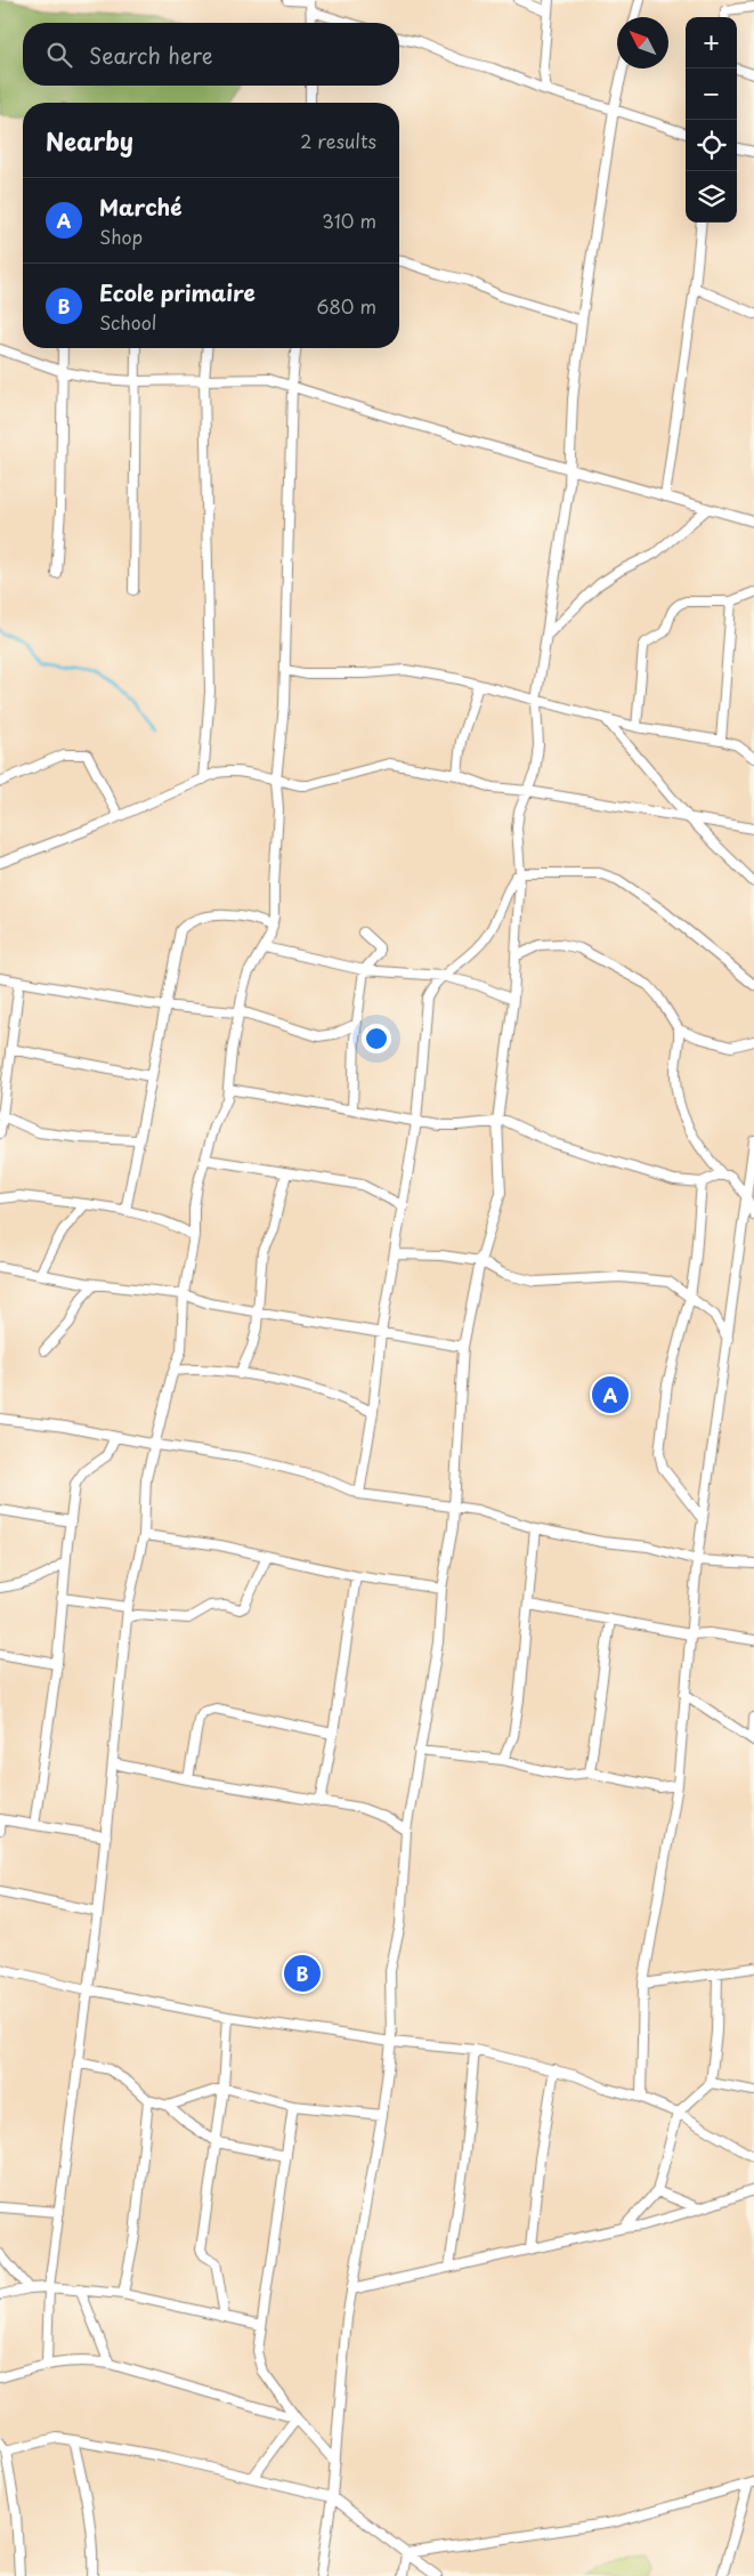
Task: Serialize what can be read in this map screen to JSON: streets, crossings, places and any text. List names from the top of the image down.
{
  "north": "top left",
  "page": {
    "map_buttons": ["+", "−"],
    "search": "Search here",
    "heading": ["Nearby", "2 results"],
    "list": [
      {
        "mark": "A",
        "name": "Marché",
        "note": "Shop",
        "value": "310 m"
      },
      {
        "mark": "B",
        "name": "Ecole primaire",
        "note": "School",
        "value": "680 m"
      }
    ],
    "pins": ["A", "B"]
  }
}
